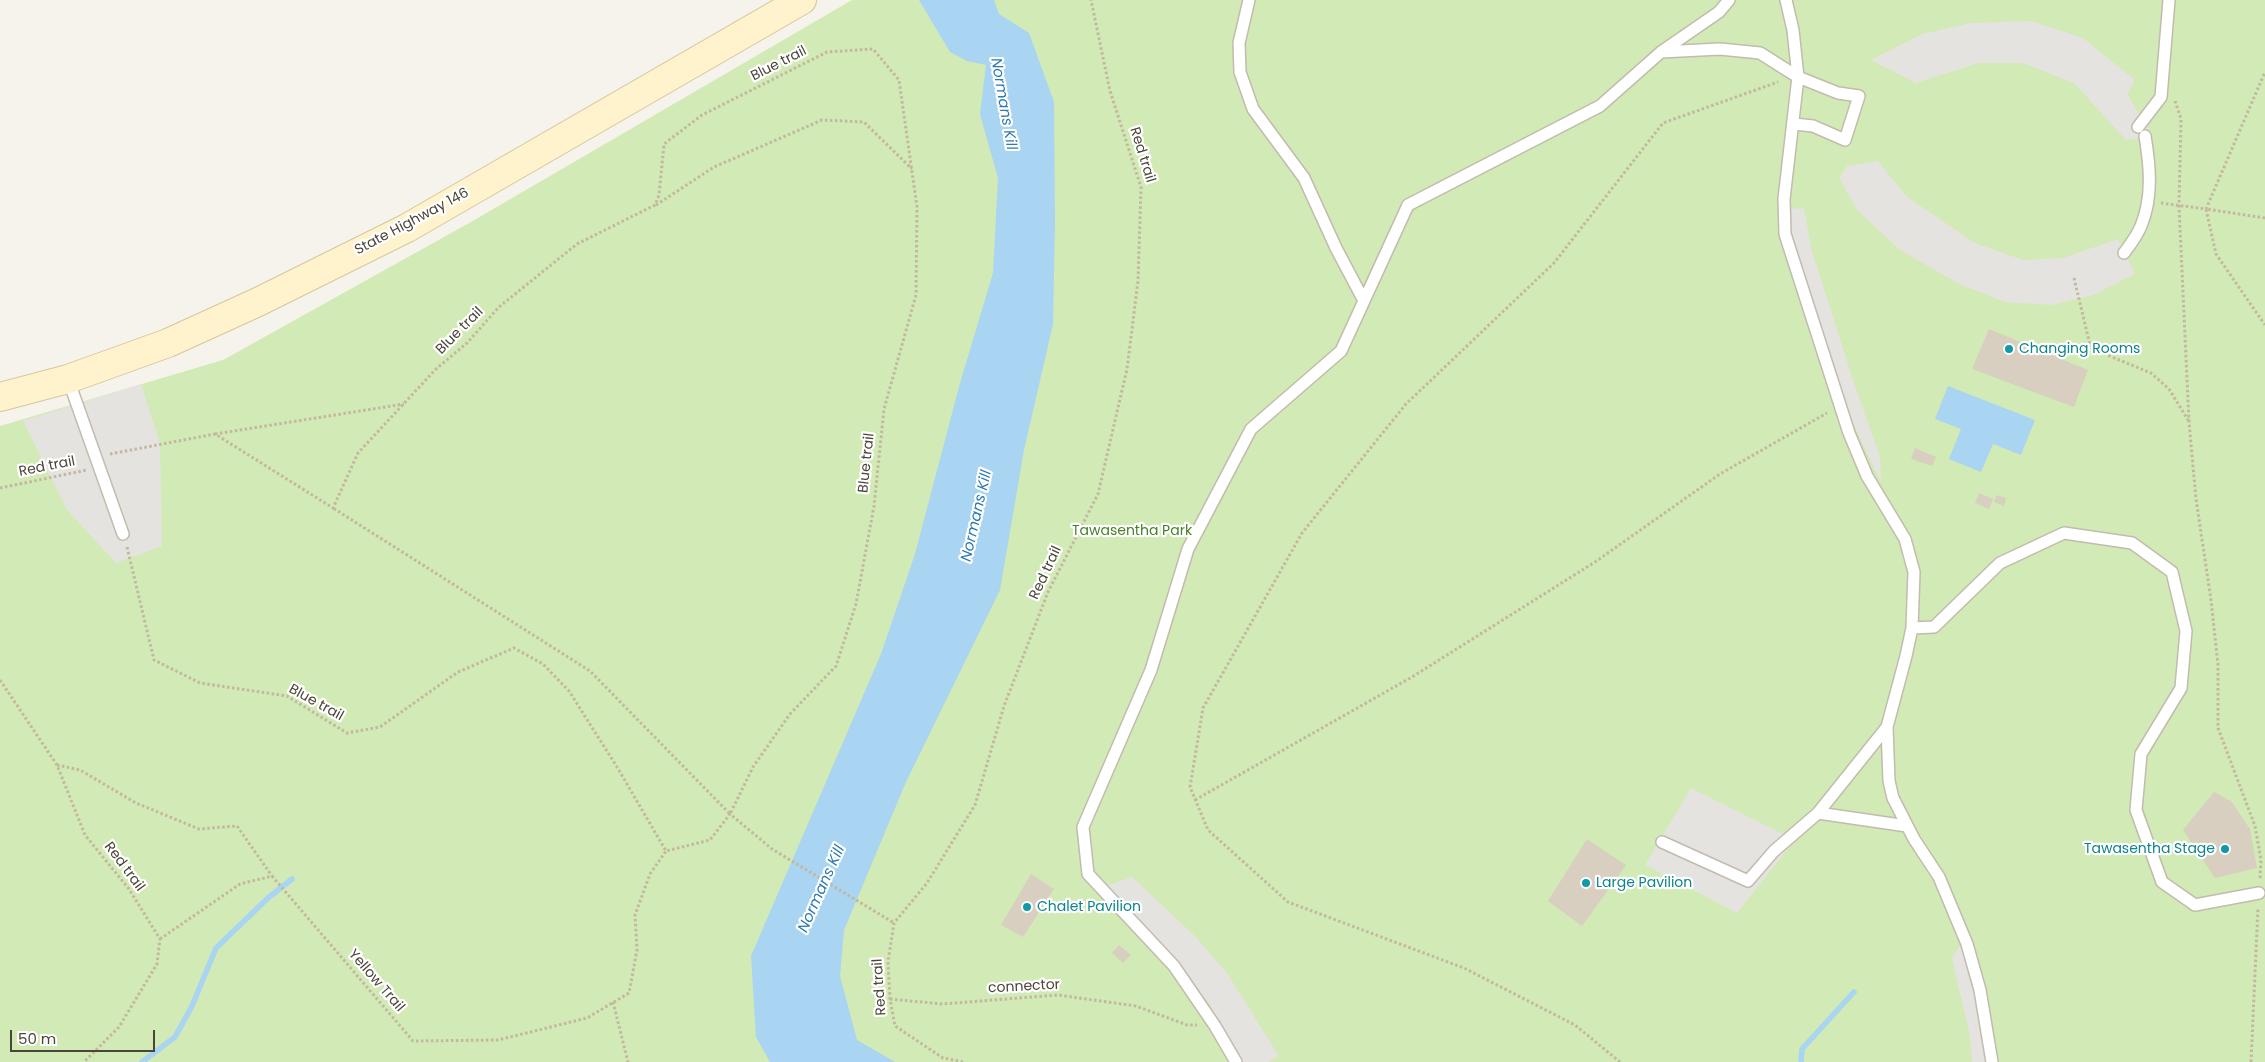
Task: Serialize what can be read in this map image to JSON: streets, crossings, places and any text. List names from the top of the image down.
{
  "streets": {
    "main road": ["State Highway 146"],
    "path": [
      "Blue trail",
      "Red trail",
      "Yellow Trail",
      "connector"
    ]
  },
  "crossings": [
    ["Blue trail", "Yellow Trail"],
    ["Red trail", "connector"]
  ],
  "water": ["Normans Kill"],
  "parks": ["Tawasentha Park"],
  "places": [
    "Changing Rooms",
    "Tawasentha Stage",
    "Large Pavilion",
    "Chalet Pavilion"
  ],
  "scale_bar": "50 m"
}
